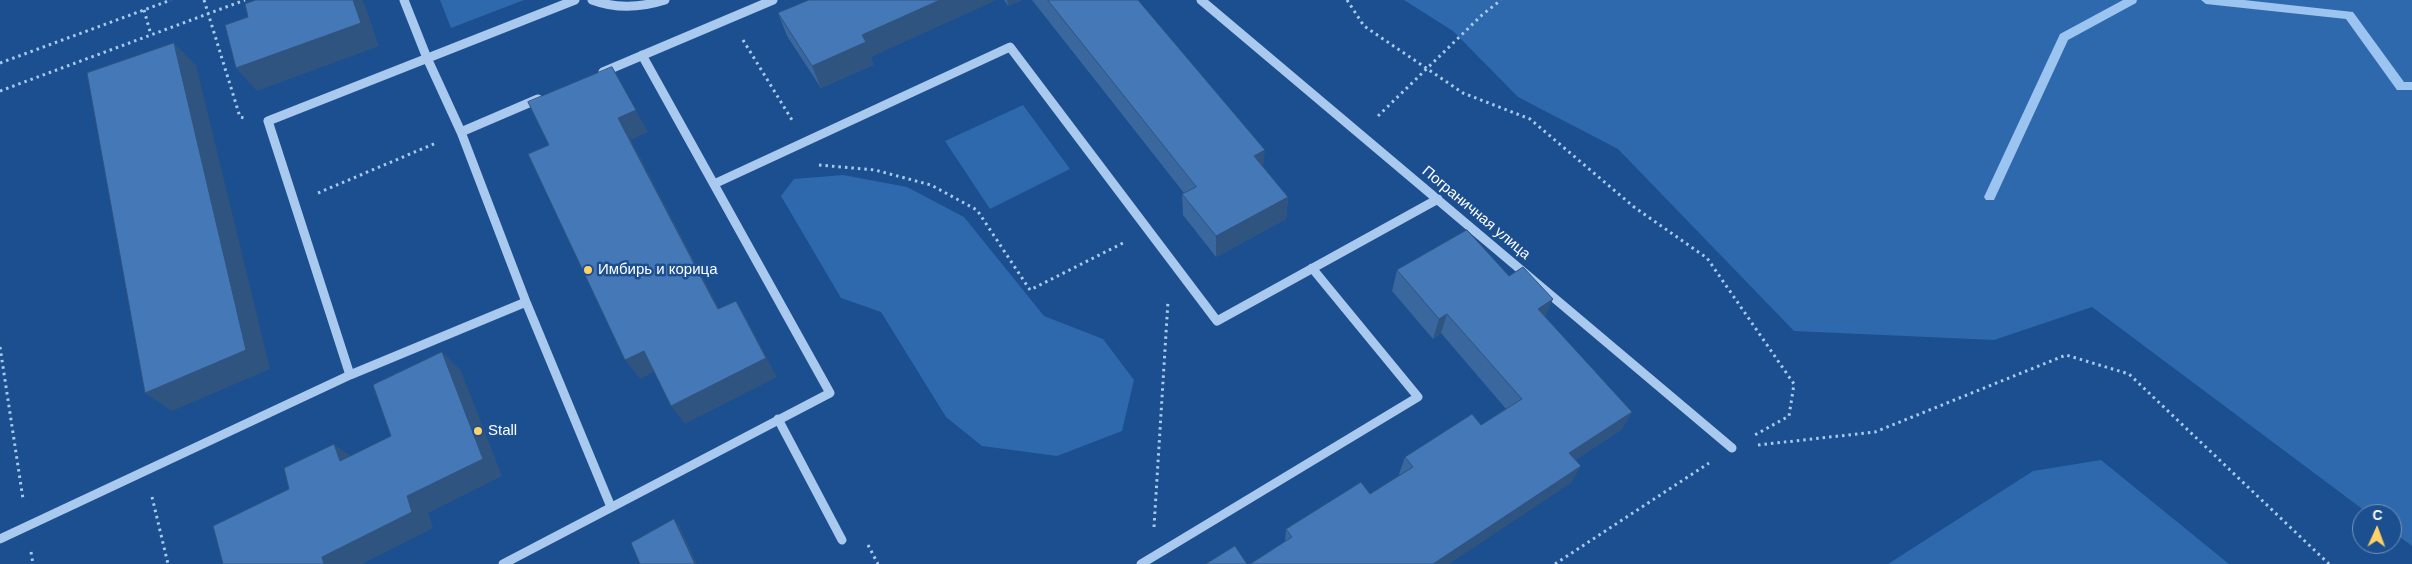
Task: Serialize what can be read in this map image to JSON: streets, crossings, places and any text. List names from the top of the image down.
{
  "streets": {
    "street": ["Пограничная улица"]
  },
  "places": ["Имбирь и корица", "Stall"],
  "north": "top"
}
